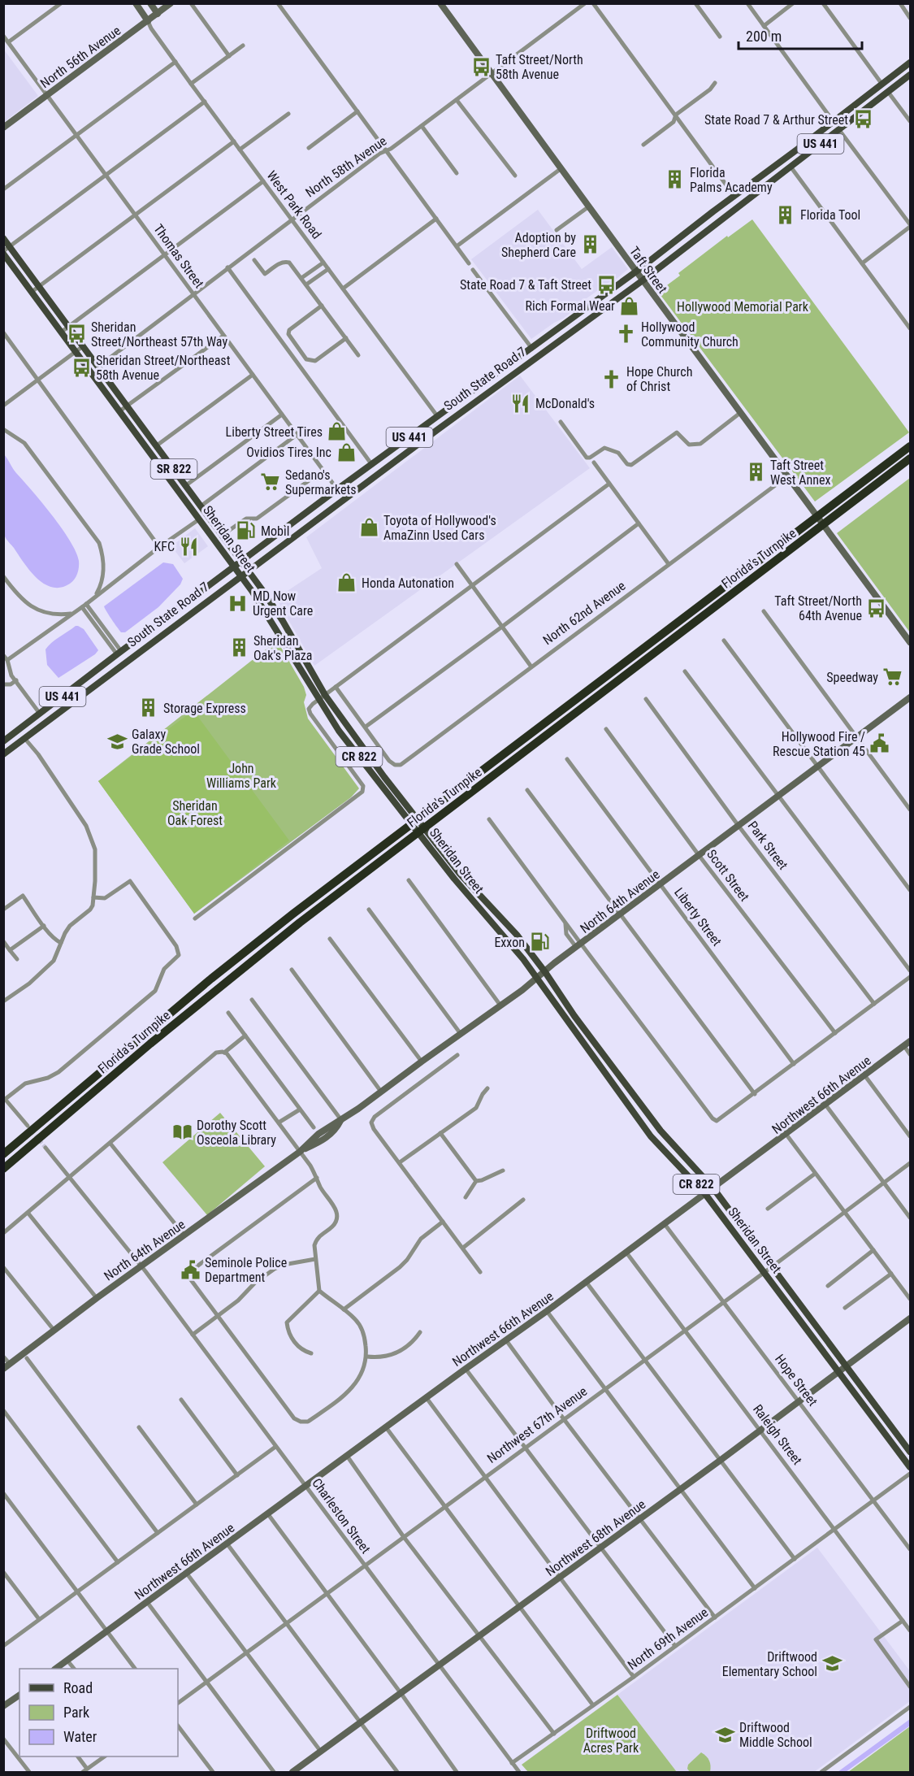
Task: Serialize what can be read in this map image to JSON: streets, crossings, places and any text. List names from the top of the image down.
{
  "streets": {
    "highway": ["Florida's Turnpike"],
    "main road": [
      "US 441",
      "South State Road 7",
      "SR 822",
      "Sheridan Street",
      "CR 822"
    ],
    "street": [
      "North 56th Avenue",
      "North 58th Avenue",
      "West Park Road",
      "Thomas Street",
      "Taft Street",
      "North 62nd Avenue",
      "Park Street",
      "Scott Street",
      "North 64th Avenue",
      "Liberty Street",
      "Northwest 66th Avenue",
      "Hope Street",
      "Northwest 67th Avenue",
      "Raleigh Street",
      "Charleston Street",
      "Northwest 68th Avenue",
      "North 69th Avenue"
    ]
  },
  "crossings": [
    ["North 56th Avenue", "West Park Road"],
    ["North 56th Avenue", "Thomas Street"],
    ["North 58th Avenue", "West Park Road"],
    ["North 58th Avenue", "Thomas Street"],
    ["North 58th Avenue", "Taft Street"],
    ["North 58th Avenue", "Sheridan Street"],
    ["West Park Road", "South State Road 7"],
    ["Thomas Street", "South State Road 7"],
    ["Taft Street", "South State Road 7"],
    ["Taft Street", "North 62nd Avenue"],
    ["South State Road 7", "Sheridan Street"],
    ["Sheridan Street", "North 64th Avenue"],
    ["Sheridan Street", "Northwest 66th Avenue"],
    ["Sheridan Street", "Northwest 67th Avenue"],
    ["Sheridan Street", "Northwest 68th Avenue"],
    ["Park Street", "North 64th Avenue"],
    ["Scott Street", "North 64th Avenue"],
    ["North 64th Avenue", "Liberty Street"],
    ["North 64th Avenue", "Charleston Street"],
    ["Northwest 66th Avenue", "Hope Street"],
    ["Northwest 66th Avenue", "Raleigh Street"],
    ["Northwest 66th Avenue", "Charleston Street"],
    ["Hope Street", "Northwest 67th Avenue"],
    ["Hope Street", "Northwest 68th Avenue"],
    ["Hope Street", "North 69th Avenue"],
    ["Northwest 67th Avenue", "Raleigh Street"],
    ["Northwest 67th Avenue", "Charleston Street"],
    ["Raleigh Street", "Northwest 68th Avenue"],
    ["Raleigh Street", "North 69th Avenue"],
    ["Charleston Street", "Northwest 68th Avenue"],
    ["Charleston Street", "North 69th Avenue"]
  ],
  "parks": [
    "Hollywood Memorial Park",
    "John Williams Park",
    "Sheridan Oak Forest",
    "Driftwood Acres Park"
  ],
  "places": {
    "bus stop": [
      "Taft Street/North 58th Avenue",
      "State Road 7 & Arthur Street",
      "State Road 7 & Taft Street",
      "Sheridan Street/Northeast 57th Way",
      "Sheridan Street/Northeast 58th Avenue",
      "Taft Street/North 64th Avenue"
    ],
    "building": [
      "Florida Palms Academy",
      "Florida Tool",
      "Adoption by Shepherd Care",
      "Taft Street West Annex",
      "Sheridan Oak's Plaza",
      "Storage Express"
    ],
    "shop": [
      "Rich Formal Wear",
      "Liberty Street Tires",
      "Ovidios Tires Inc",
      "Toyota of Hollywood's AmaZinn Used Cars",
      "Honda Autonation"
    ],
    "church": ["Hollywood Community Church", "Hope Church of Christ"],
    "restaurant": ["McDonald's", "KFC"],
    "supermarket": ["Sedano's Supermarkets", "Speedway"],
    "fuel station": ["Mobil", "Exxon"],
    "hospital": ["MD Now Urgent Care"],
    "school or university": ["Galaxy Grade School", "Driftwood Elementary School", "Driftwood Middle School"],
    "public building": ["Hollywood Fire / Rescue Station 45", "Seminole Police Department"],
    "library": ["Dorothy Scott Osceola Library"]
  },
  "legend": ["Road", "Park", "Water"],
  "scale_bar": "200 m"
}
